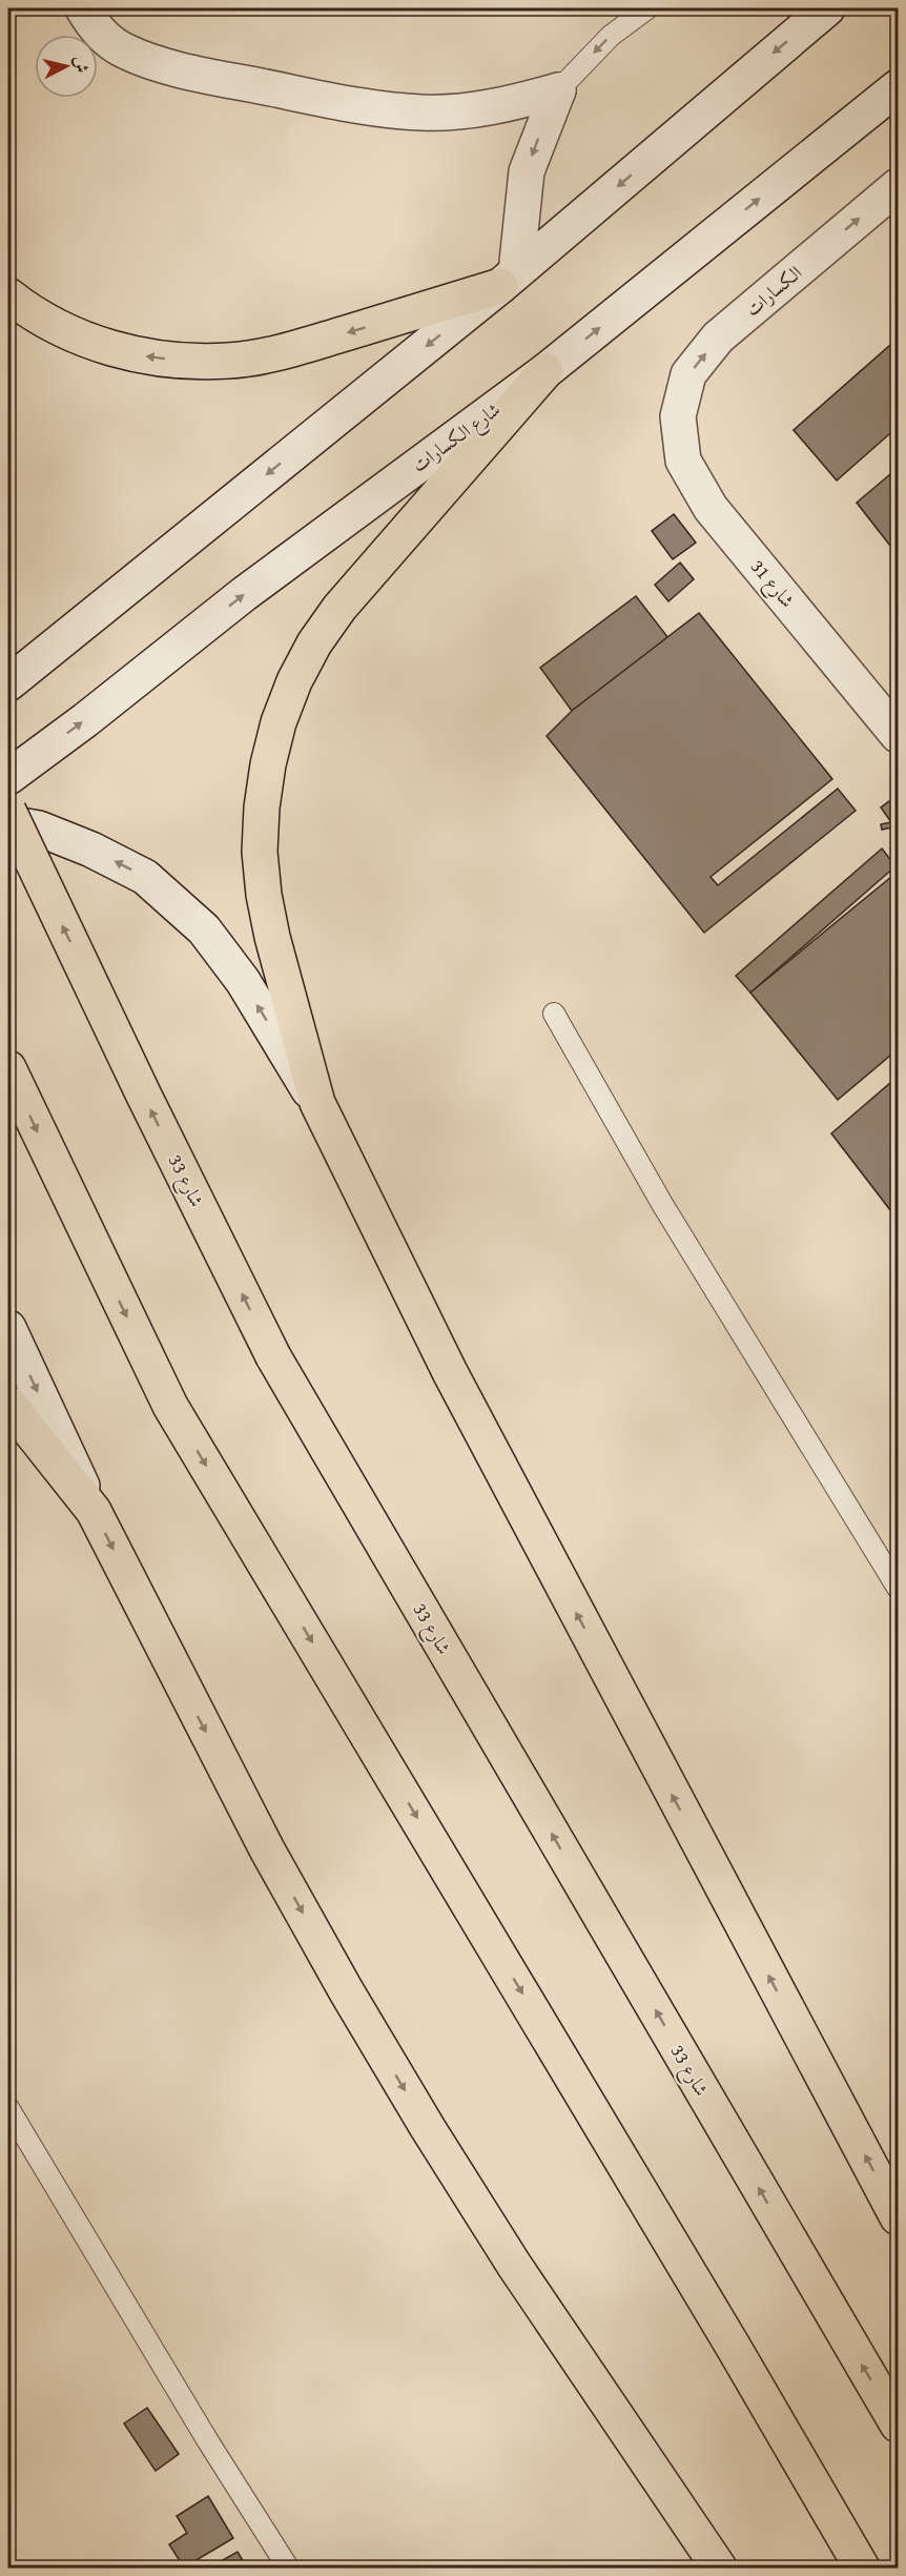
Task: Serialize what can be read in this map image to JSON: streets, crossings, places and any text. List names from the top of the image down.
{
  "streets": {
    "highway": ["شارع 33"],
    "street": ["الكسارات", "شارع الكسارات", "شارع 31"]
  },
  "crossings": [
    ["الكسارات", "شارع 31"]
  ],
  "north": "right"
}
